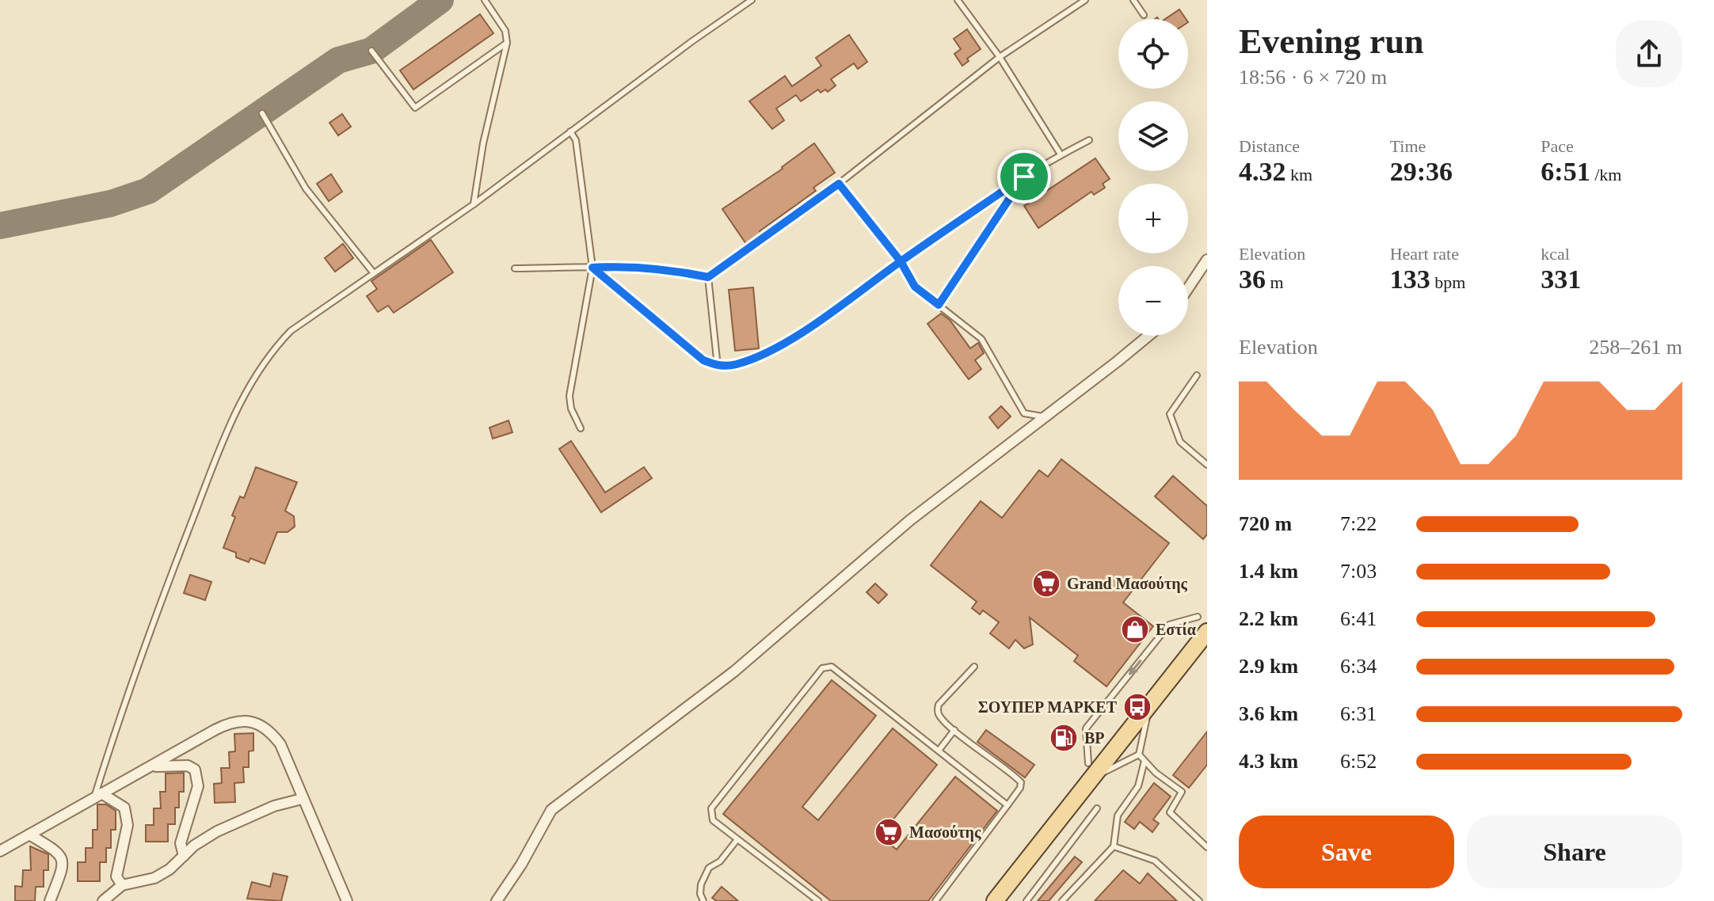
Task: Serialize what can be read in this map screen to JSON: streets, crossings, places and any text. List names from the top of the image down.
{
  "places": {
    "supermarket": ["Grand Μασούτης", "Μασούτης"],
    "shop": ["Εστία"],
    "bus stop": ["ΣΟΥΠΕΡ ΜΑΡΚΕΤ"],
    "fuel station": ["BP"]
  },
  "page": {
    "heading": ["Evening run", "18:56 · 6 × 720 m"],
    "map_buttons": ["+", "−"],
    "stats": [
      ["Distance", "4.32 km"],
      ["Time", "29:36"],
      ["Pace", "6:51 /km"],
      ["Elevation", "36 m"],
      ["Heart rate", "133 bpm"],
      ["kcal", "331"]
    ],
    "chart": ["Elevation", "258–261 m"],
    "list": [
      {
        "name": "720 m",
        "note": "7:22"
      },
      {
        "name": "1.4 km",
        "note": "7:03"
      },
      {
        "name": "2.2 km",
        "note": "6:41"
      },
      {
        "name": "2.9 km",
        "note": "6:34"
      },
      {
        "name": "3.6 km",
        "note": "6:31"
      },
      {
        "name": "4.3 km",
        "note": "6:52"
      }
    ],
    "buttons": ["Save", "Share"]
  }
}
